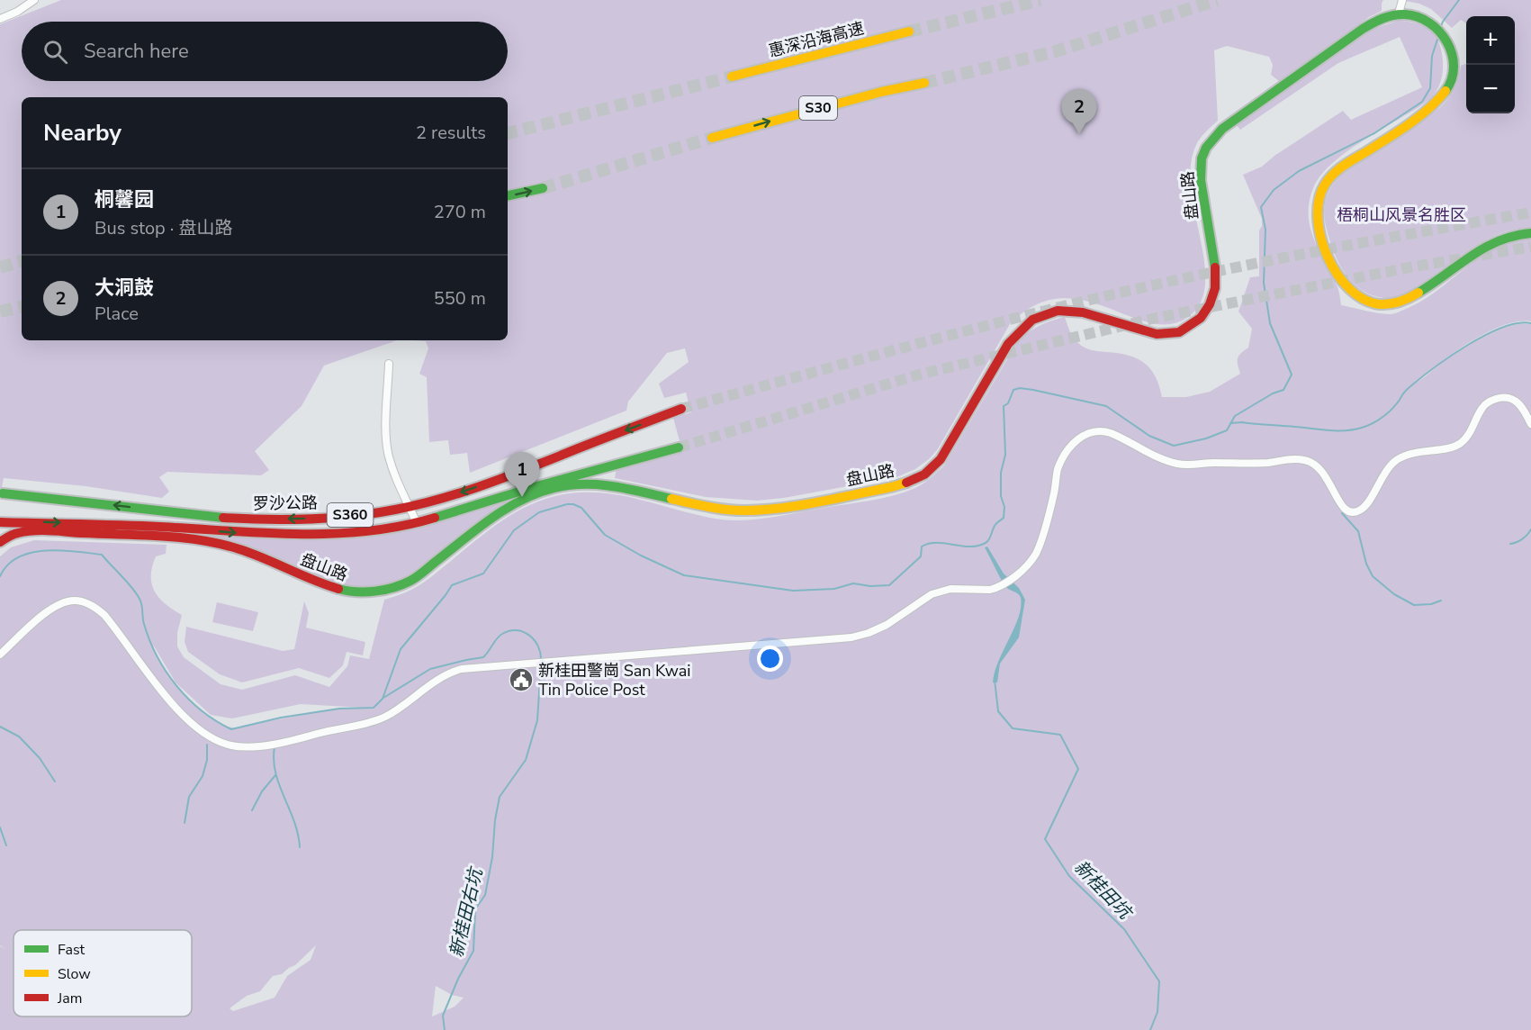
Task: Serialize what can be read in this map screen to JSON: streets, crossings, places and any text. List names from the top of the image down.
{
  "streets": {
    "main road": [
      "惠深沿海高速",
      "S30",
      "盘山路",
      "罗沙公路",
      "S360"
    ]
  },
  "water": ["新桂田坑", "新桂田右坑"],
  "parks": ["梧桐山风景名胜区"],
  "places": {
    "public building": ["新桂田警崗 San Kwai Tin Police Post"]
  },
  "legend": ["Fast", "Slow", "Jam"],
  "page": {
    "map_buttons": ["+", "−"],
    "search": "Search here",
    "pins": ["2", "1"],
    "heading": ["Nearby", "2 results"],
    "list": [
      {
        "mark": "1",
        "name": "桐馨园",
        "note": "Bus stop · 盘山路",
        "value": "270 m"
      },
      {
        "mark": "2",
        "name": "大洞鼓",
        "note": "Place",
        "value": "550 m"
      }
    ]
  }
}
